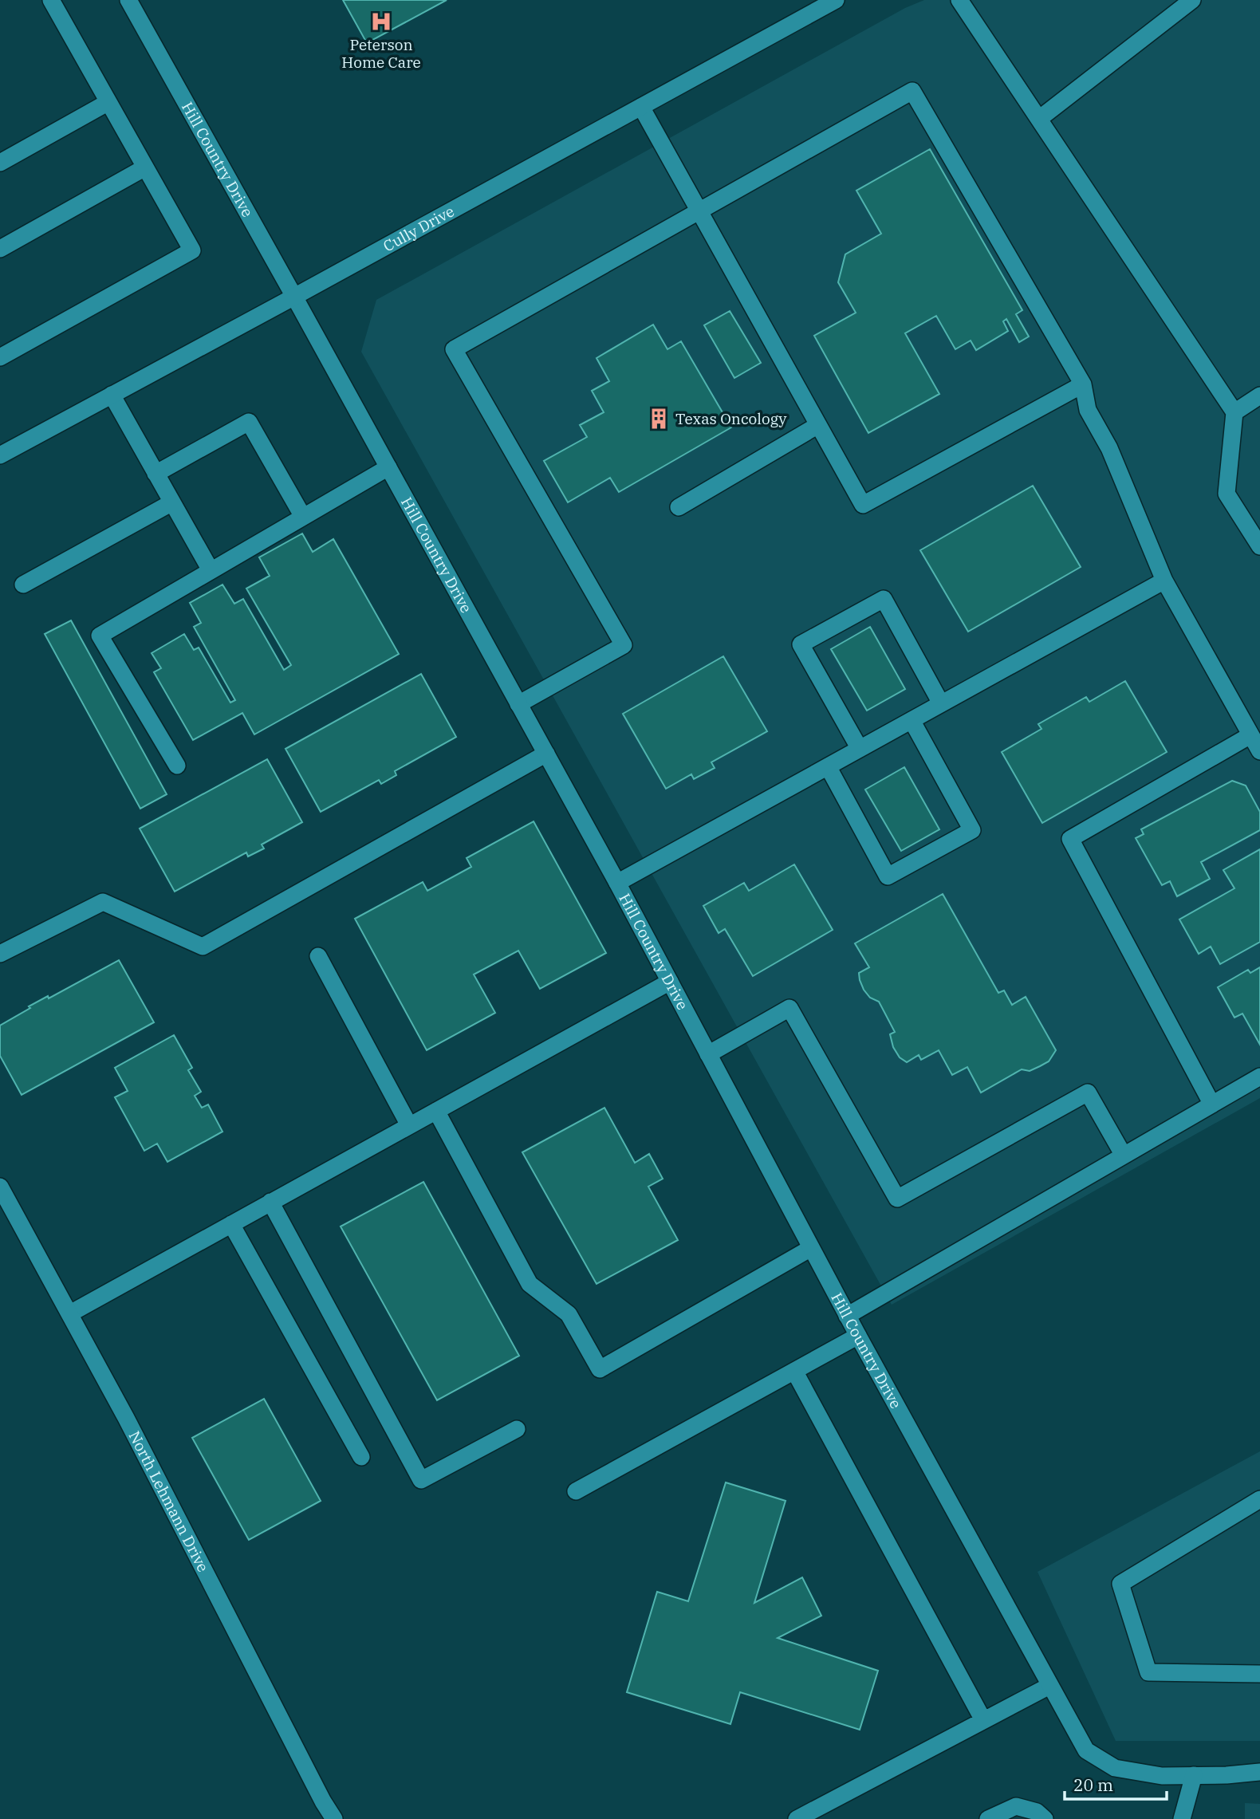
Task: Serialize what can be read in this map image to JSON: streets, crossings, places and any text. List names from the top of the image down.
{
  "streets": {
    "street": ["Hill Country Drive", "Cully Drive", "North Lehmann Drive"]
  },
  "crossings": [
    ["Hill Country Drive", "Cully Drive"]
  ],
  "places": {
    "hospital": ["Peterson Home Care"],
    "building": ["Texas Oncology"]
  },
  "scale_bar": "20 m"
}
